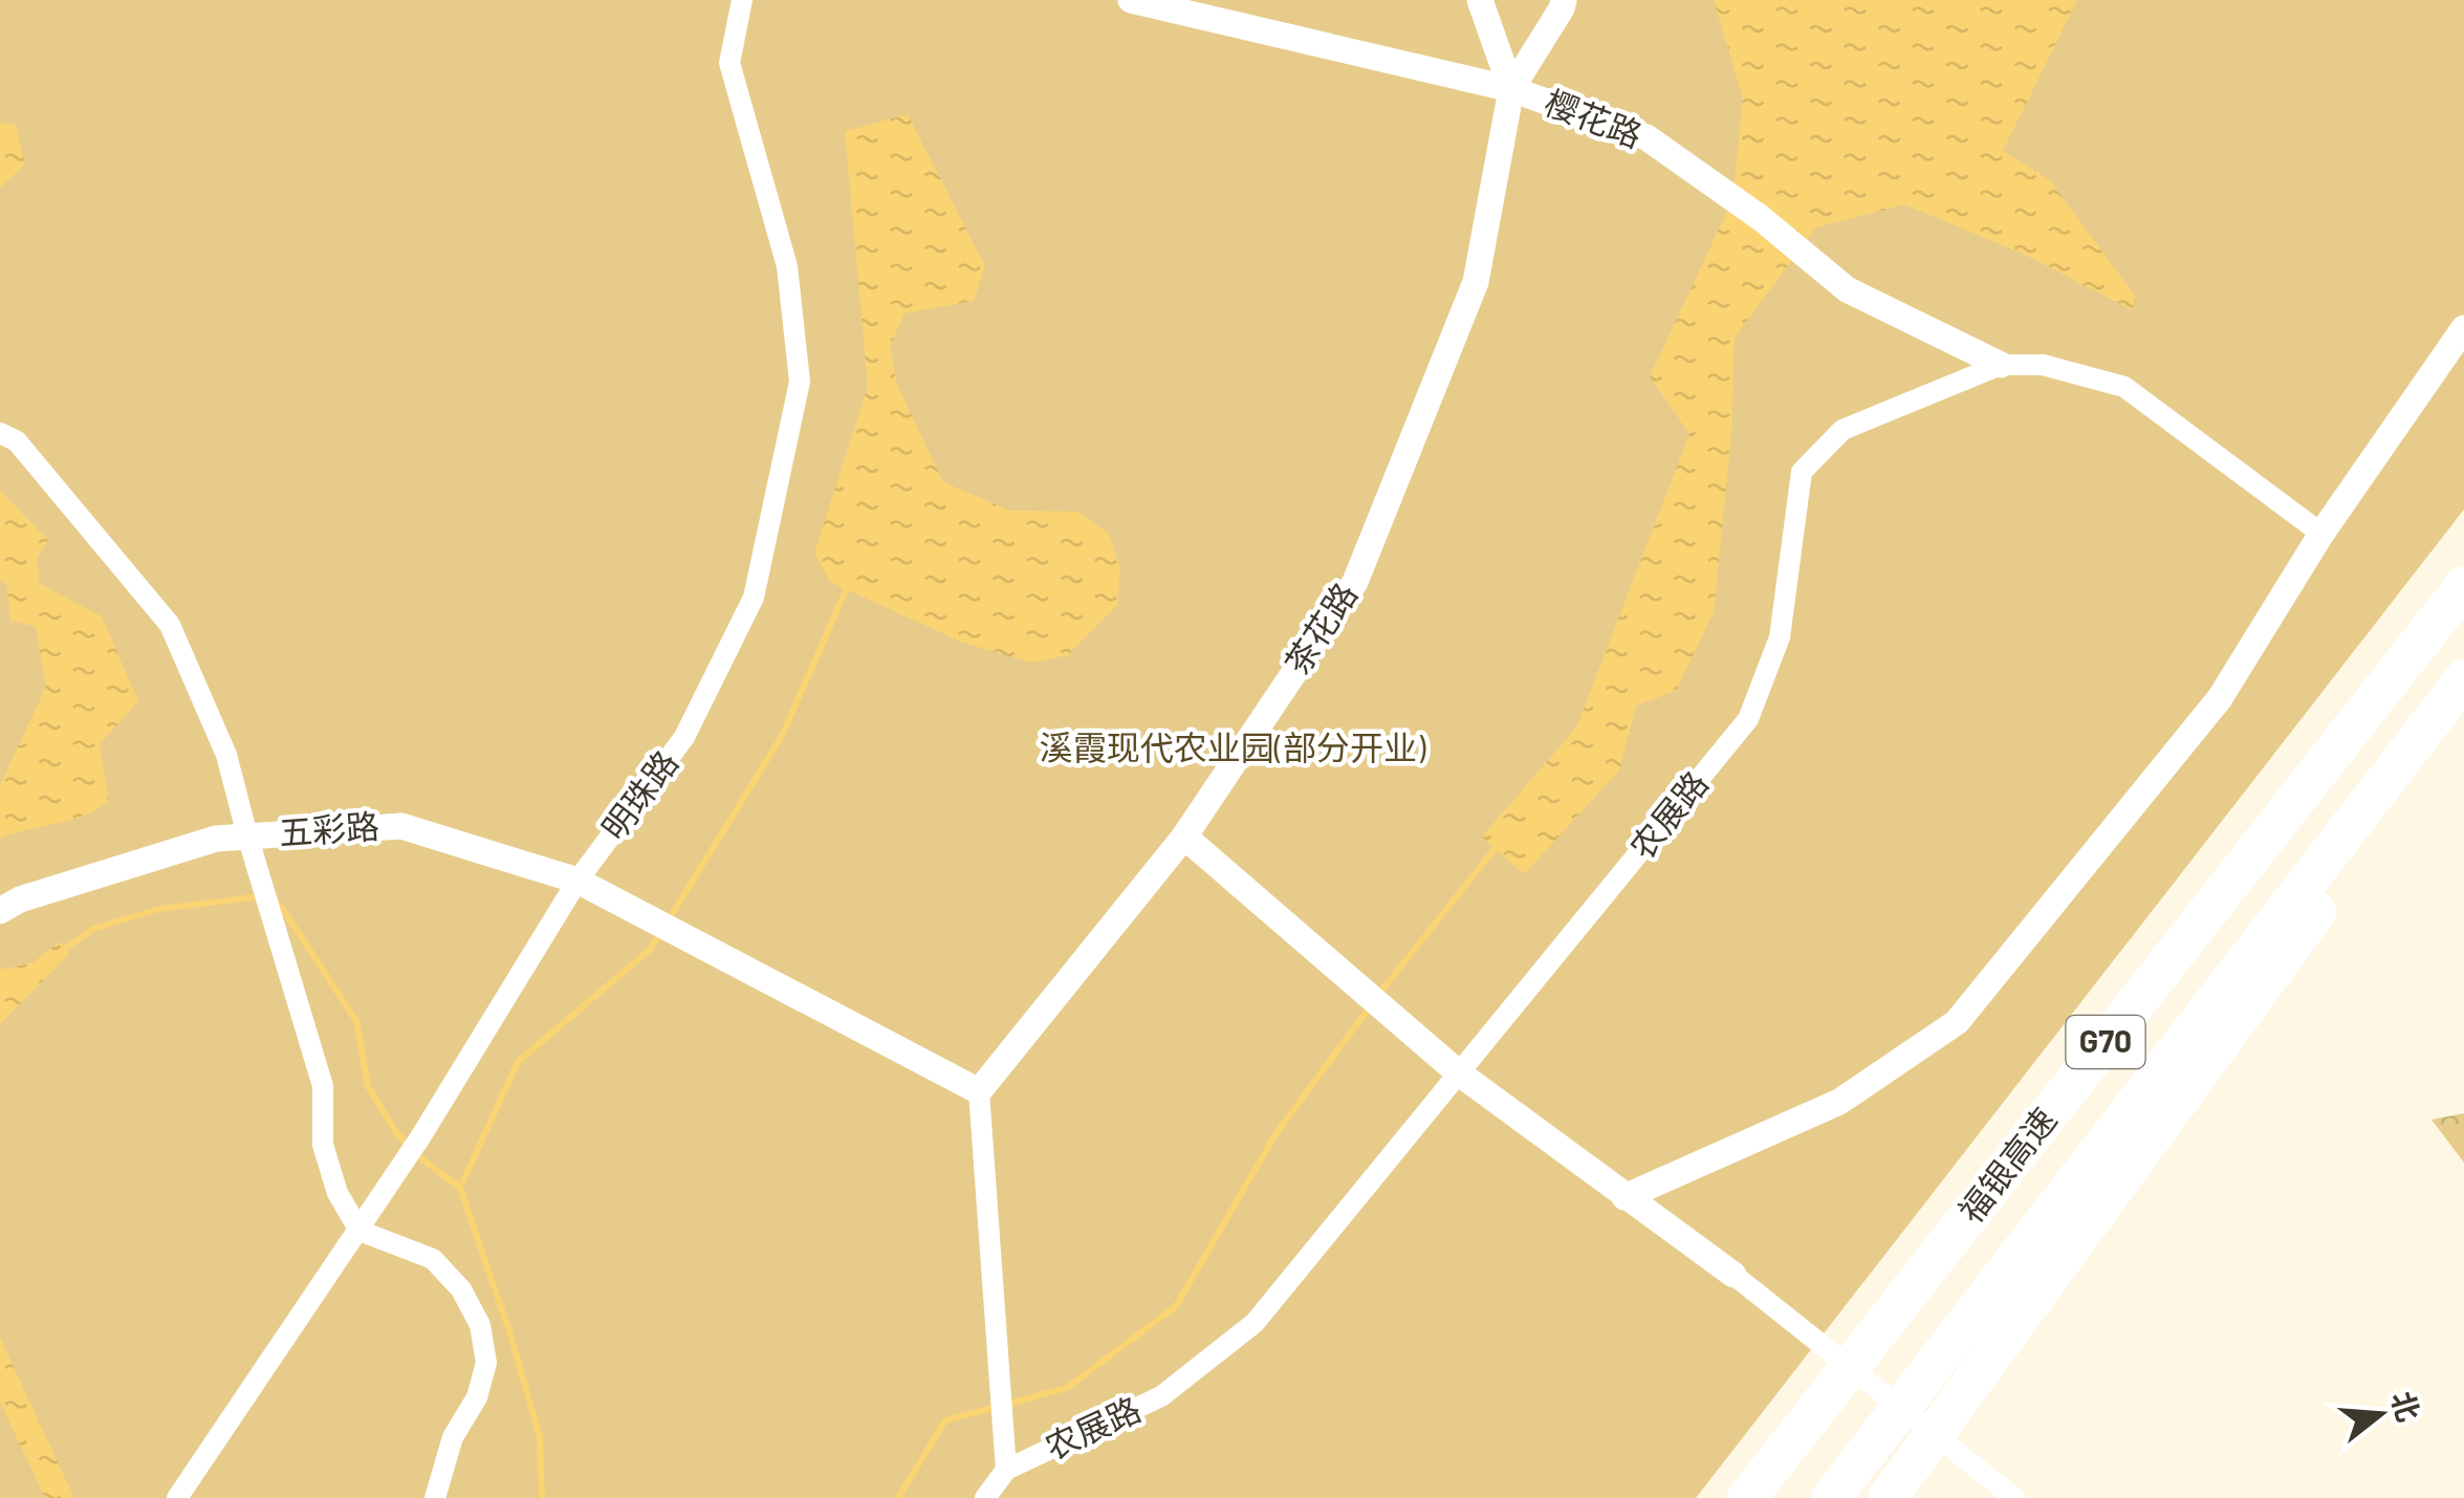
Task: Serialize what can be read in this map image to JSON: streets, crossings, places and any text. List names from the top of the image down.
{
  "streets": {
    "highway": ["G70", "福银高速"],
    "street": [
      "樱花路",
      "茶花路",
      "明珠路",
      "农展路",
      "五彩路"
    ]
  },
  "crossings": [
    ["樱花路", "茶花路"],
    ["樱花路", "农展路"],
    ["茶花路", "五彩路"],
    ["明珠路", "五彩路"]
  ],
  "parks": ["溪霞现代农业园(部分开业)"],
  "north": "right"
}
